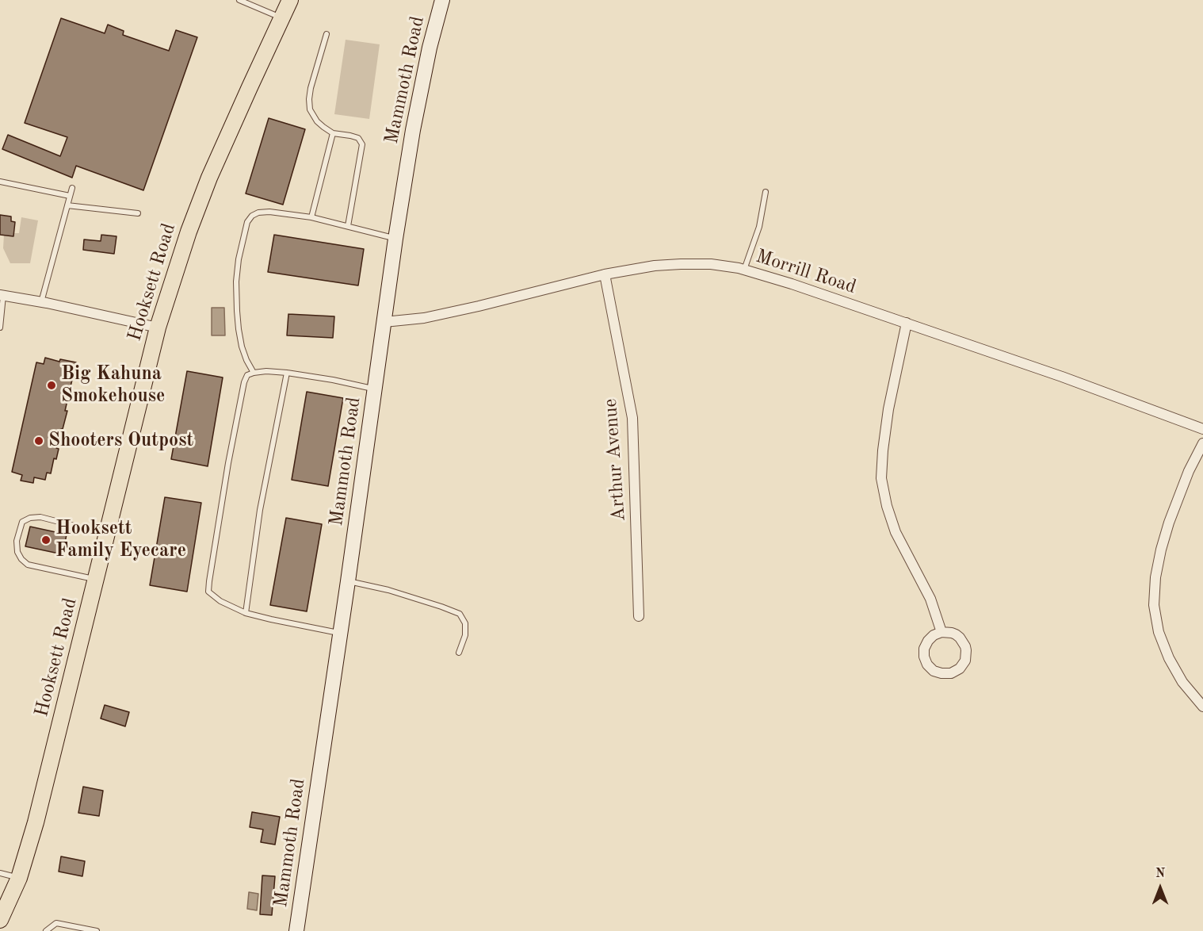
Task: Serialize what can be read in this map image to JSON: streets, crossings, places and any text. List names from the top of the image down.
{
  "streets": {
    "main road": ["Mammoth Road", "Hooksett Road"],
    "street": ["Morrill Road", "Arthur Avenue"]
  },
  "crossings": [
    ["Mammoth Road", "Morrill Road"],
    ["Morrill Road", "Arthur Avenue"]
  ],
  "places": ["Big Kahuna Smokehouse", "Shooters Outpost", "Hooksett Family Eyecare"],
  "north": "top"
}
